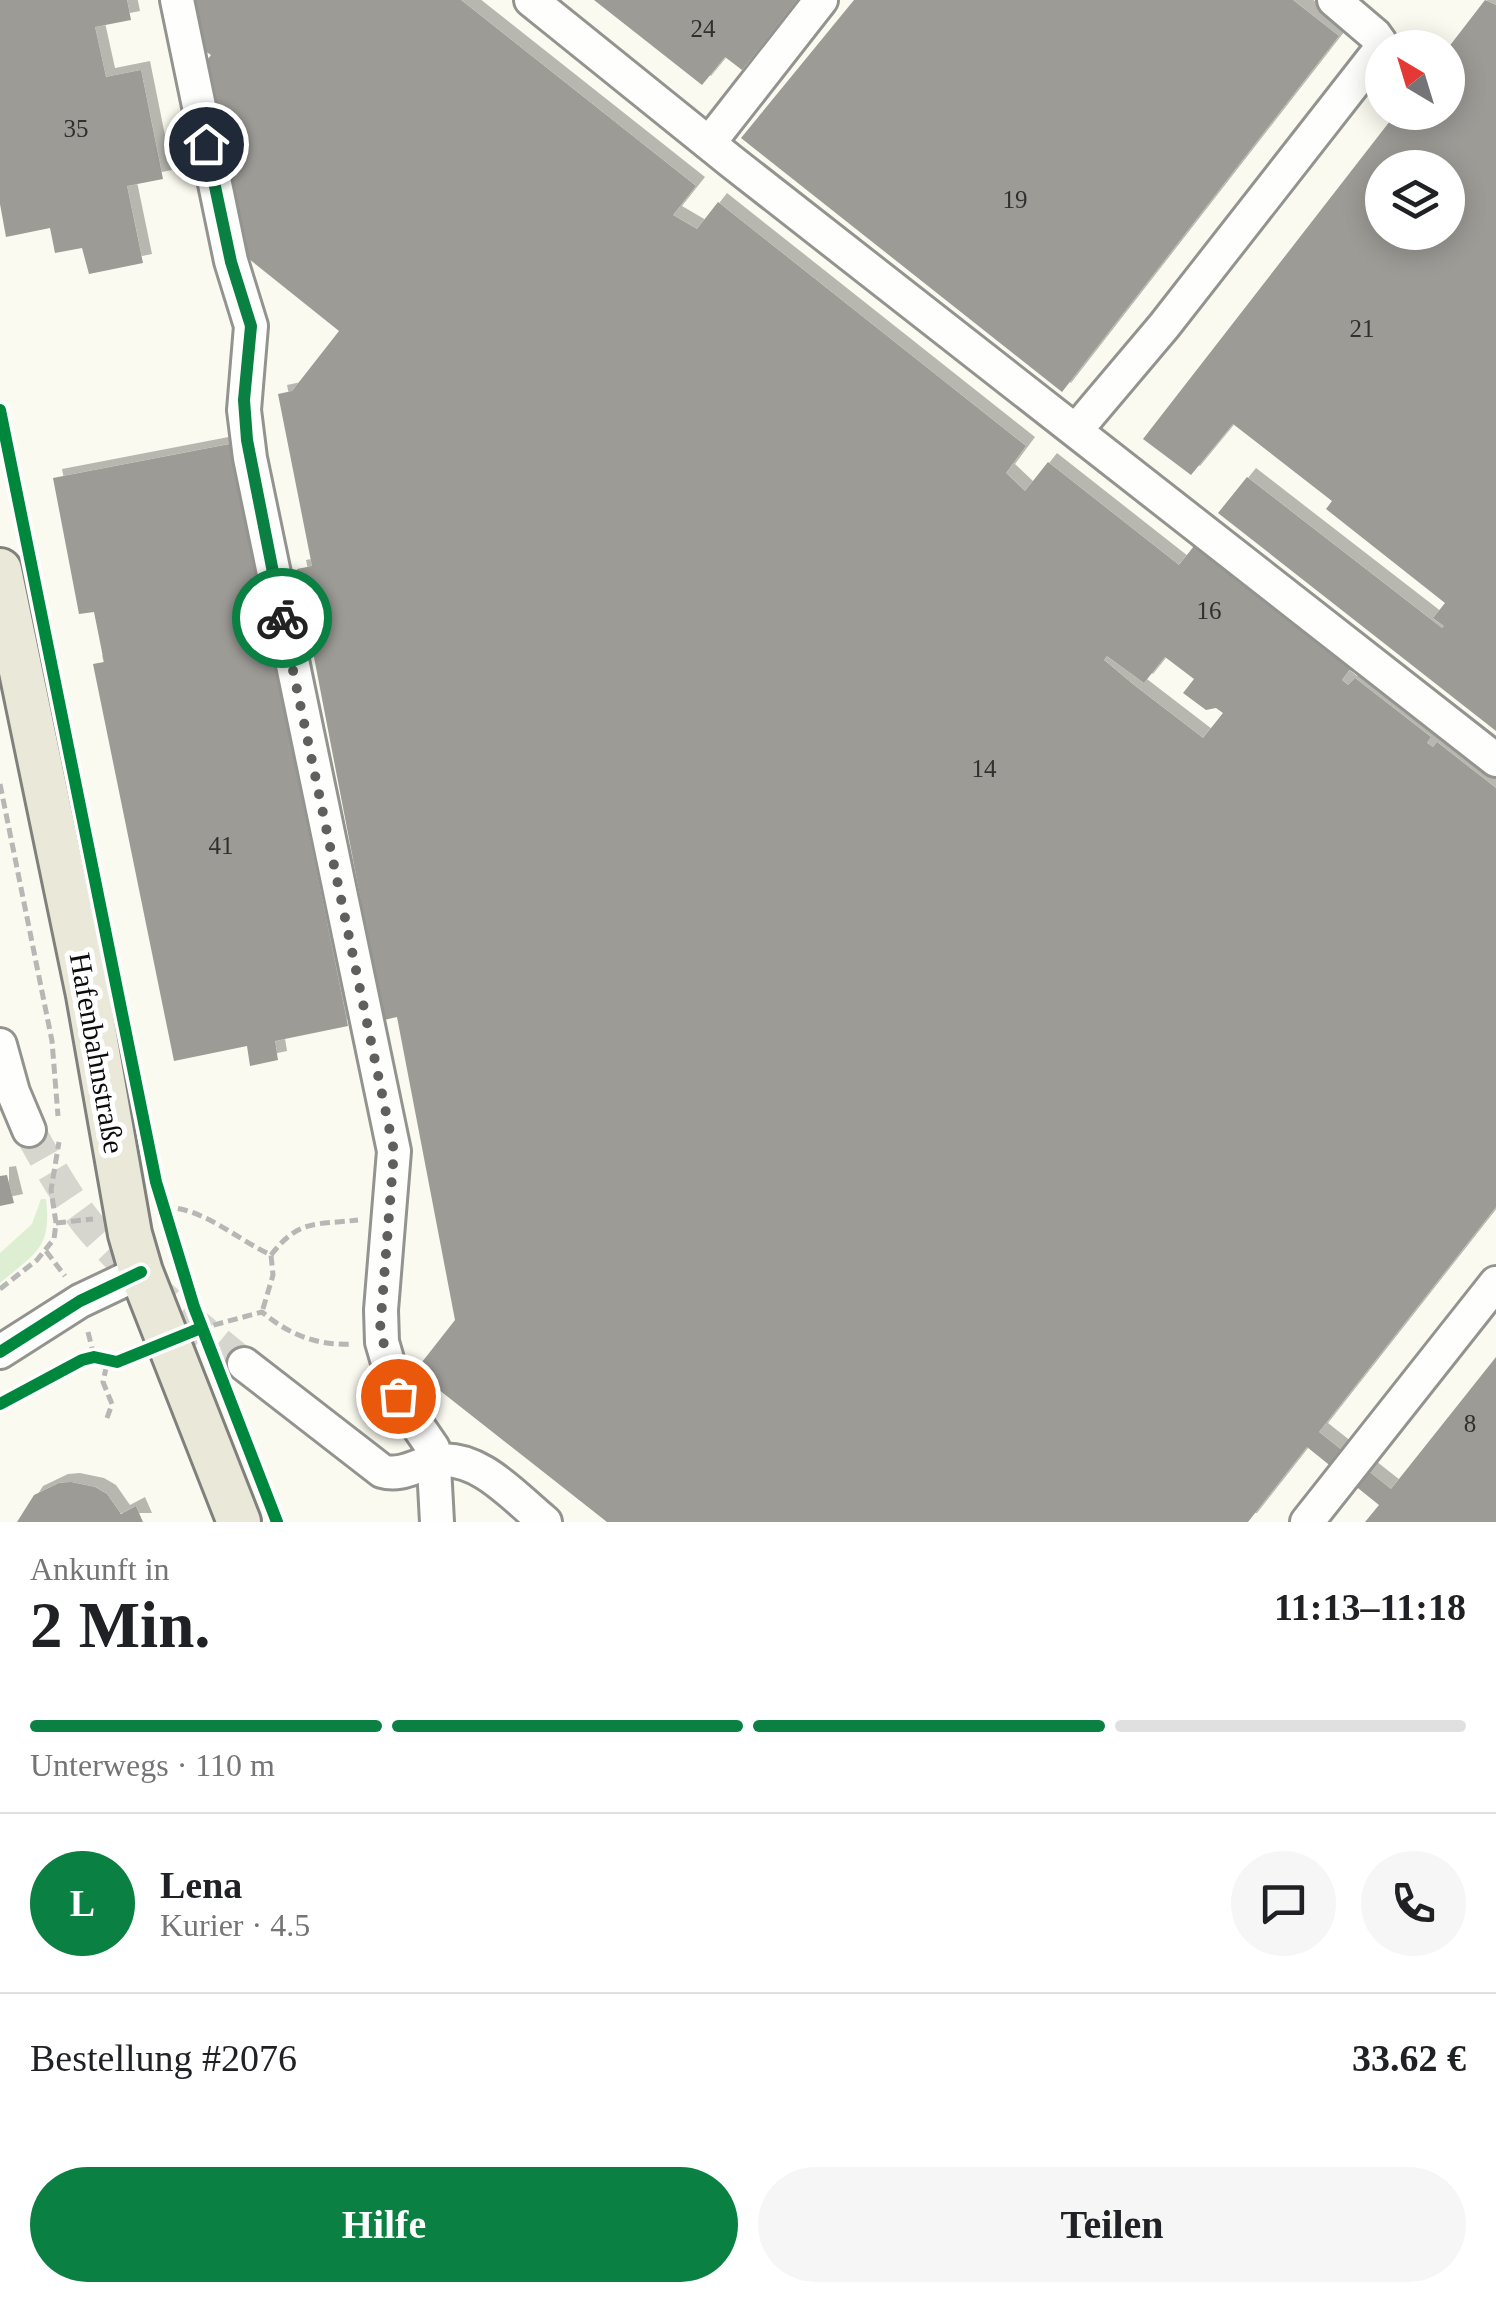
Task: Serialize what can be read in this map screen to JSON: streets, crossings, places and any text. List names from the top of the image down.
{
  "streets": {
    "main road": ["Hafenbahnstraße"]
  },
  "house_numbers": [
    "24",
    "35",
    "19",
    "21",
    "16",
    "14",
    "41",
    "8"
  ],
  "north": "top left",
  "page": {
    "heading": ["2 Min.", "Ankunft in", "11:13–11:18"],
    "panel": [
      "Lena",
      "Kurier · 4.5",
      "Bestellung #2076",
      "33.62 €"
    ],
    "bar": "Unterwegs · 110 m",
    "round": "L",
    "buttons": ["Hilfe", "Teilen"]
  }
}
